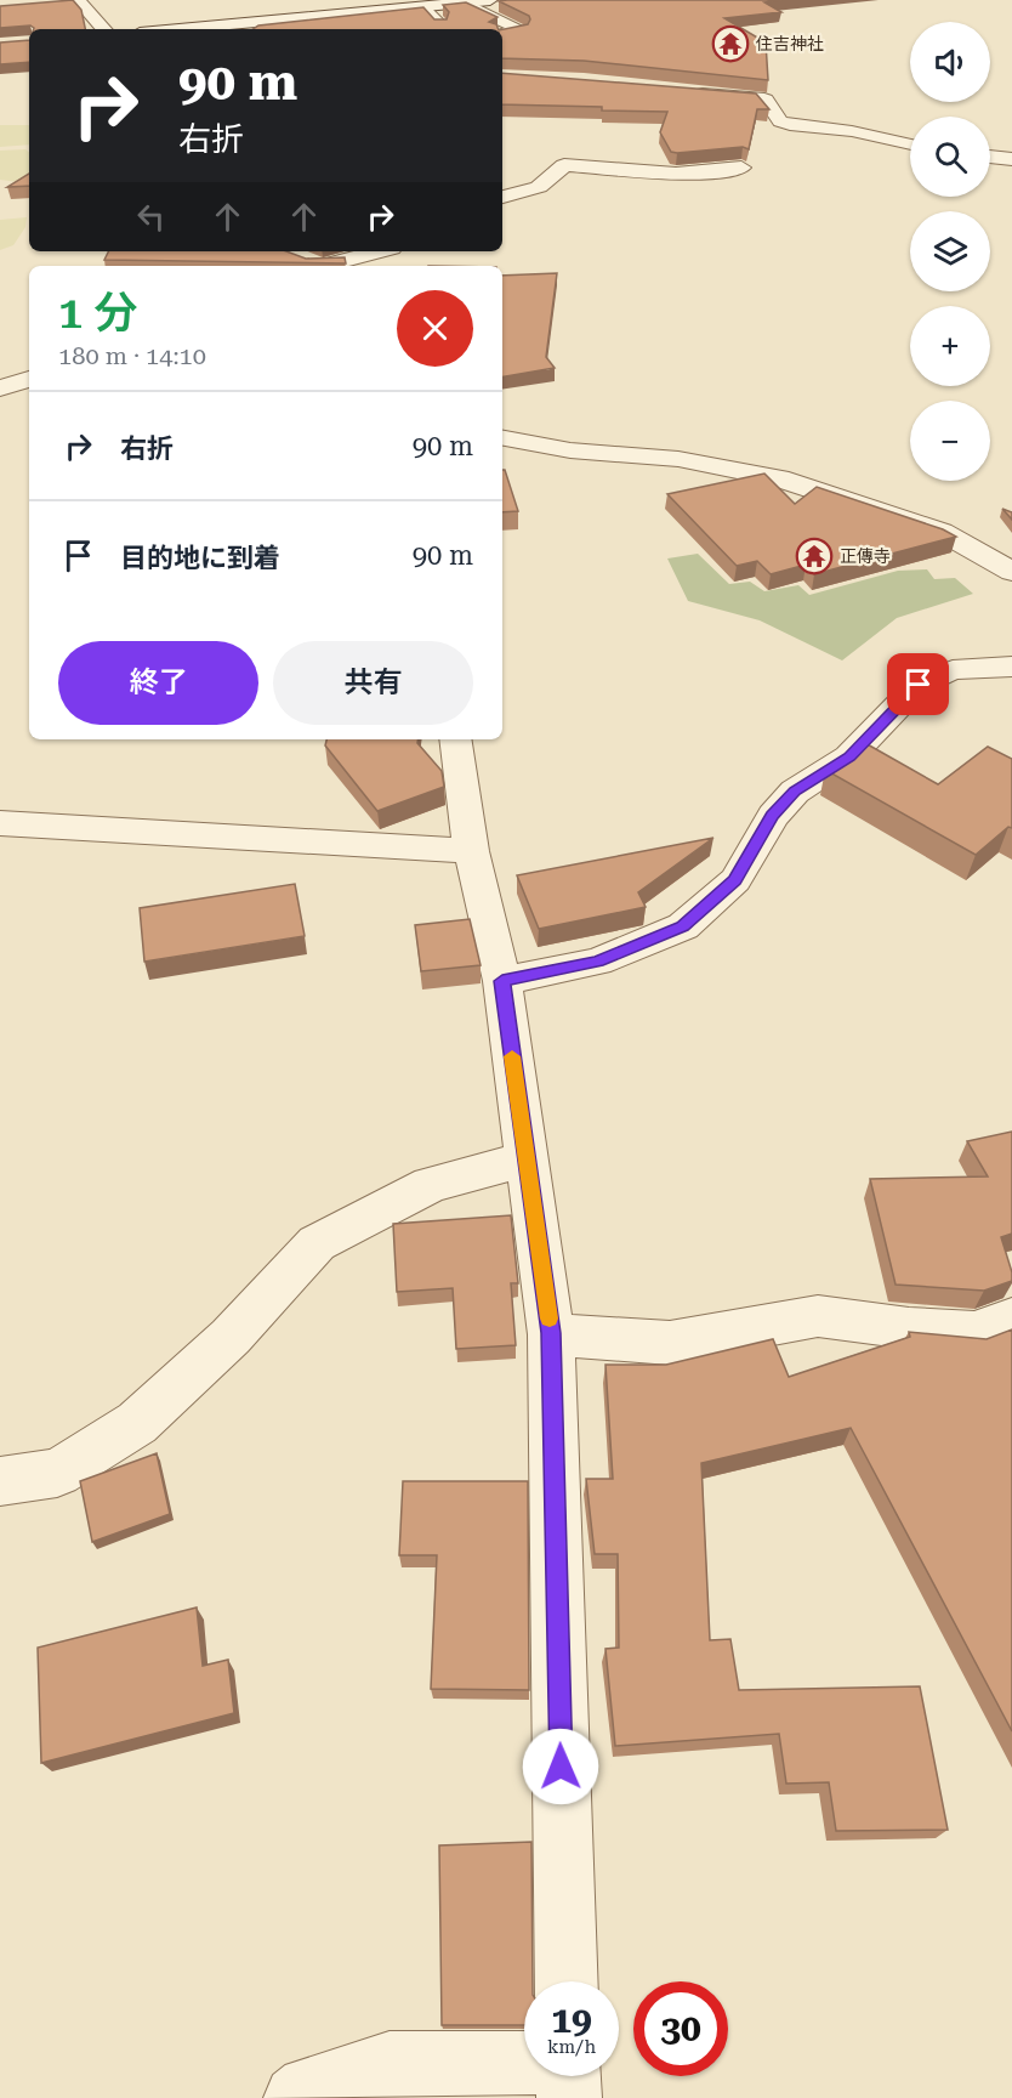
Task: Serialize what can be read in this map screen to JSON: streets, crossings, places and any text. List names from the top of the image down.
{
  "places": {
    "temple": ["住吉神社", "正傳寺"]
  },
  "page": {
    "map_buttons": ["+", "−"],
    "turn": ["90 m", "右折"],
    "heading": ["1 分", "180 m · 14:10"],
    "list": [
      {
        "name": "右折",
        "value": "90 m"
      },
      {
        "name": "目的地に到着",
        "value": "90 m"
      }
    ],
    "buttons": ["終了", "共有"],
    "speed": "19 km/h",
    "limit": "30"
  }
}
